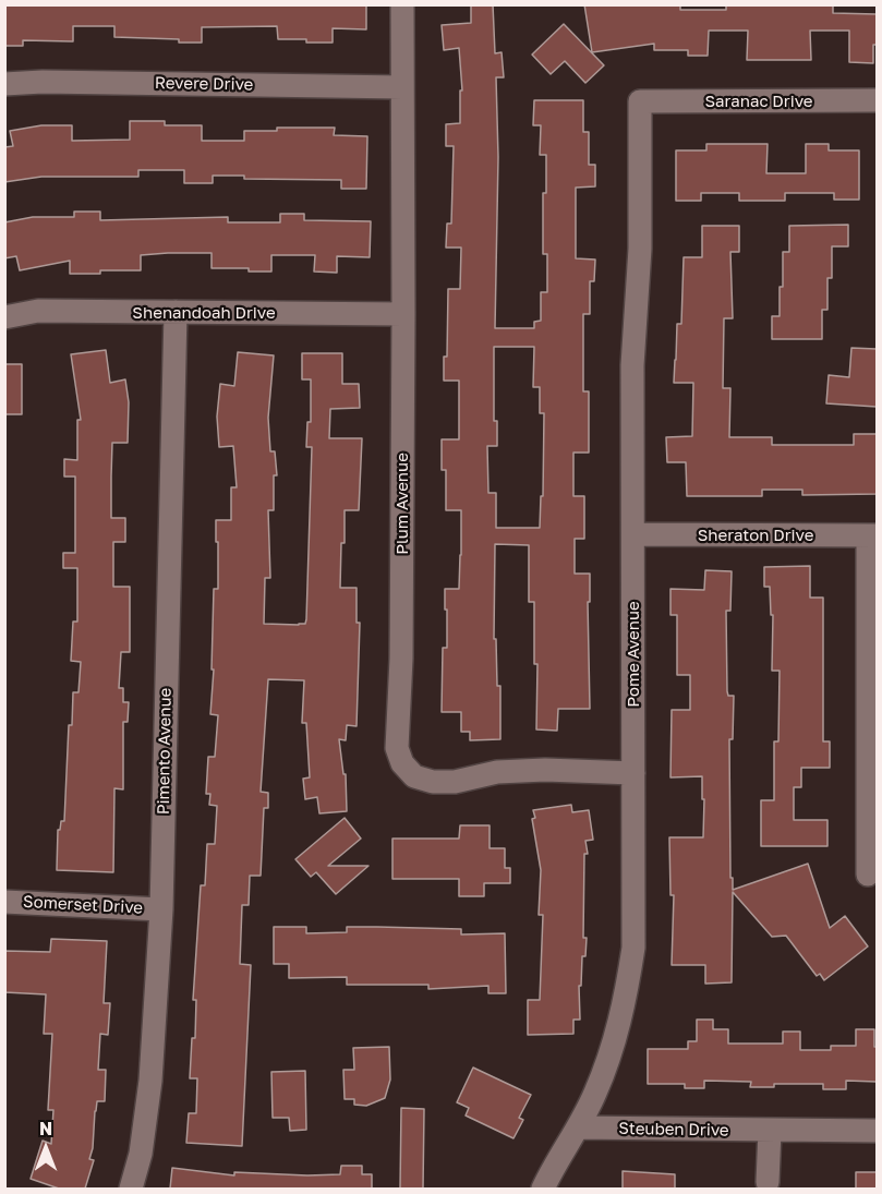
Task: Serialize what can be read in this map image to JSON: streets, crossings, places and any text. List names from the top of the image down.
{
  "streets": {
    "street": [
      "Revere Drive",
      "Saranac Drive",
      "Shenandoah Drive",
      "Plum Avenue",
      "Sheraton Drive",
      "Pome Avenue",
      "Pimento Avenue",
      "Somerset Drive",
      "Steuben Drive"
    ]
  },
  "crossings": [
    ["Revere Drive", "Plum Avenue"],
    ["Saranac Drive", "Pome Avenue"],
    ["Shenandoah Drive", "Plum Avenue"],
    ["Shenandoah Drive", "Pimento Avenue"],
    ["Plum Avenue", "Pome Avenue"],
    ["Sheraton Drive", "Pome Avenue"],
    ["Pome Avenue", "Steuben Drive"],
    ["Pimento Avenue", "Somerset Drive"]
  ],
  "north": "top"
}
